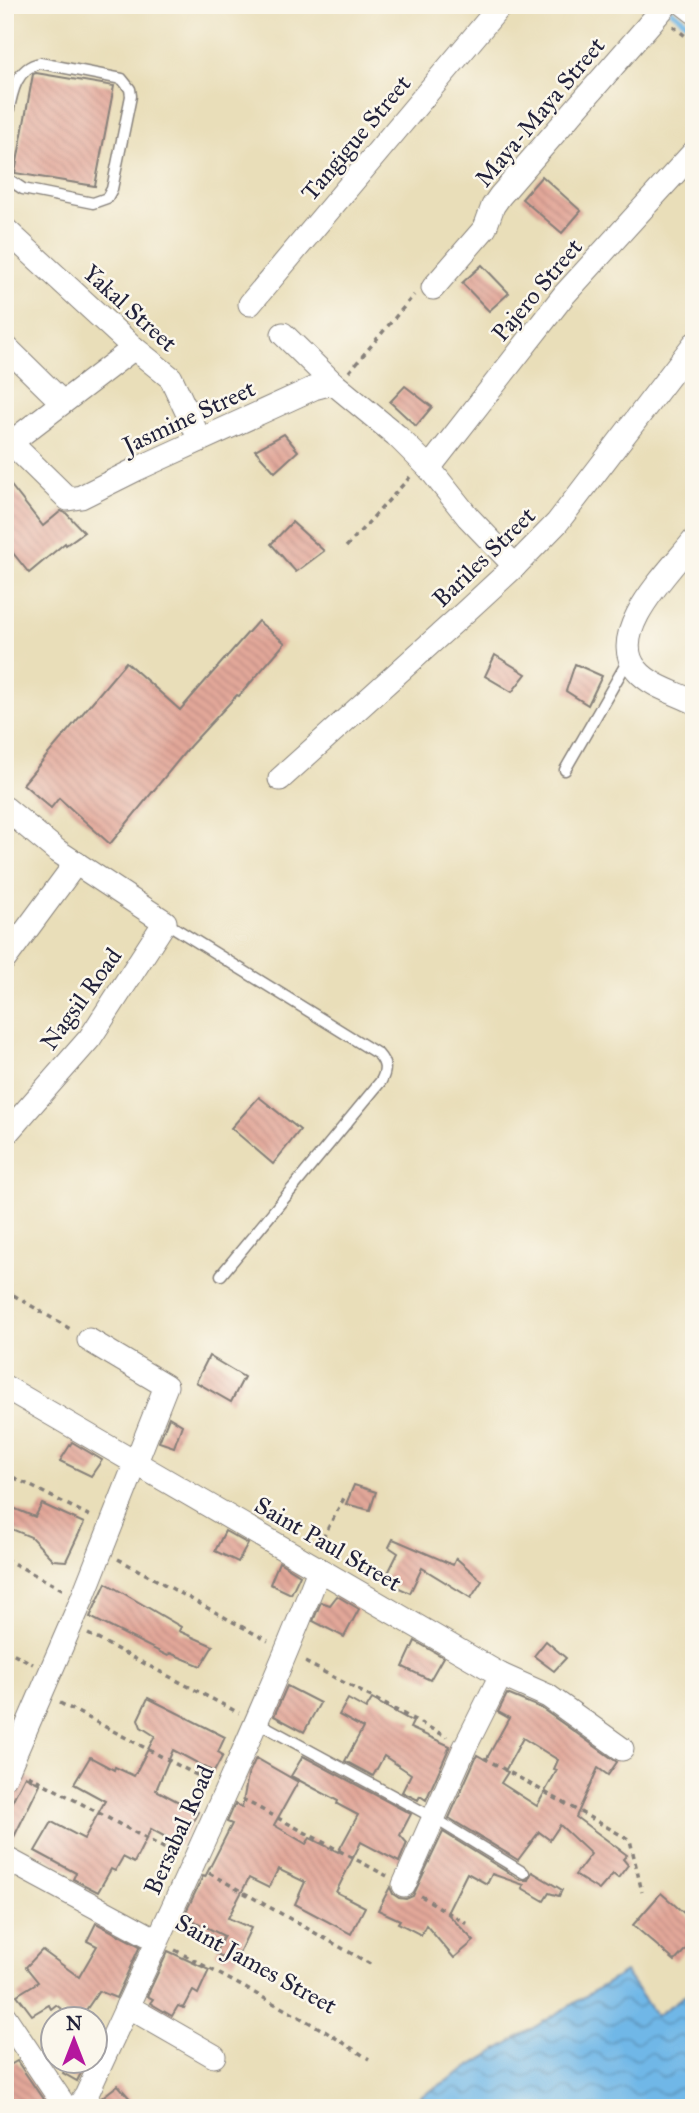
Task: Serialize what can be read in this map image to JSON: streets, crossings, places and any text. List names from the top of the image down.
{
  "streets": {
    "street": [
      "Maya-Maya Street",
      "Tangigue Street",
      "Pajero Street",
      "Yakal Street",
      "Jasmine Street",
      "Bariles Street",
      "Nagsil Road",
      "Saint Paul Street",
      "Bersabal Road",
      "Saint James Street"
    ]
  },
  "crossings": [
    ["Yakal Street", "Jasmine Street"],
    ["Saint Paul Street", "Bersabal Road"],
    ["Bersabal Road", "Saint James Street"]
  ],
  "north": "top"
}
